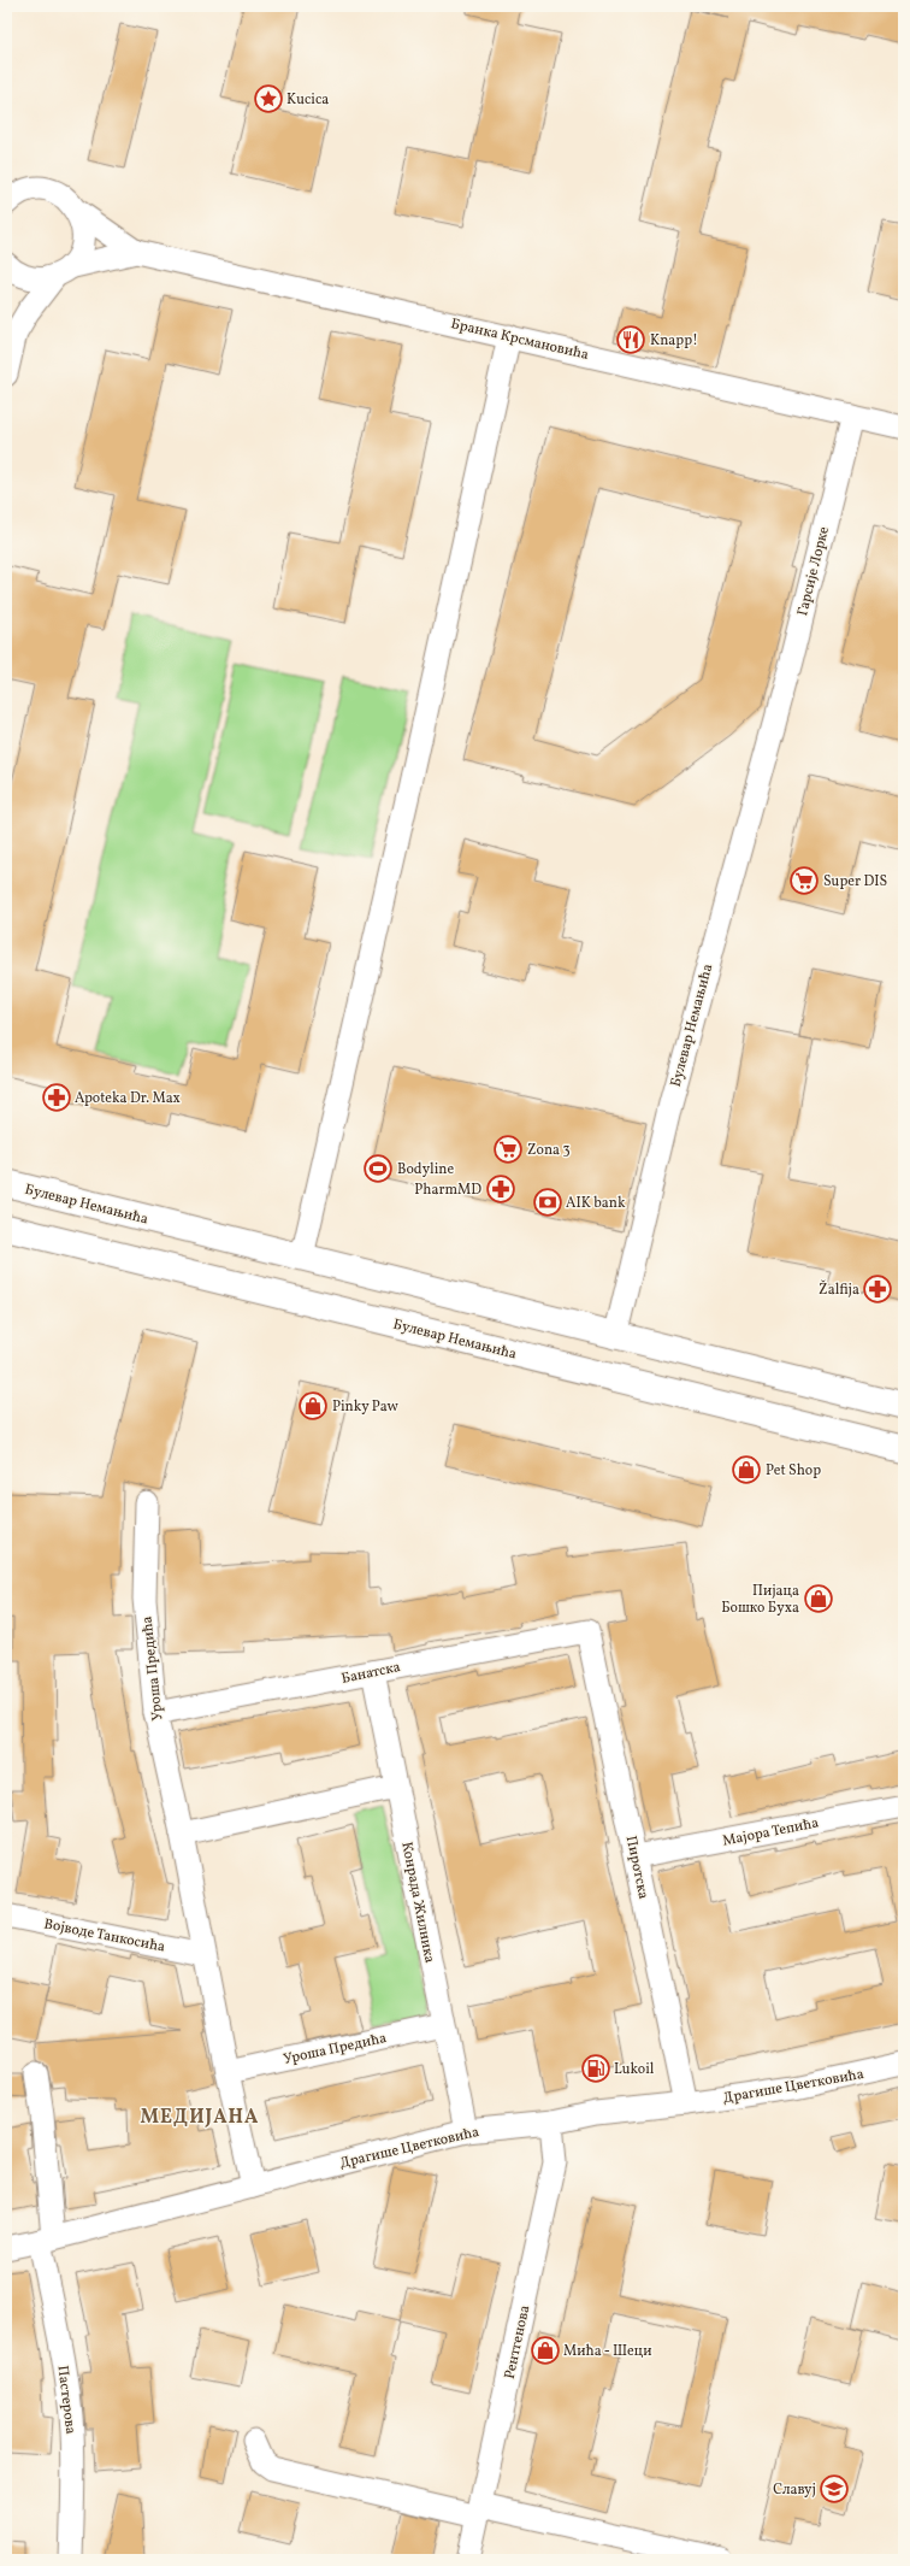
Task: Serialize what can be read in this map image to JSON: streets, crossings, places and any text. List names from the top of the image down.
{
  "streets": {
    "street": [
      "Бранка Крсмановића",
      "Гарсије Лорке",
      "Булевар Немањића",
      "Уроша Предића",
      "Банатска",
      "Мајора Тепића",
      "Пиротска",
      "Конрада Жилника",
      "Војводе Танкосића",
      "Драгише Цветковића",
      "Рентгенова",
      "Пастерова"
    ]
  },
  "crossings": [
    ["Бранка Крсмановића", "Гарсије Лорке"],
    ["Гарсије Лорке", "Булевар Немањића"],
    ["Уроша Предића", "Банатска"],
    ["Уроша Предића", "Конрада Жилника"],
    ["Уроша Предића", "Војводе Танкосића"],
    ["Уроша Предића", "Драгише Цветковића"],
    ["Банатска", "Пиротска"],
    ["Банатска", "Конрада Жилника"],
    ["Мајора Тепића", "Пиротска"],
    ["Пиротска", "Драгише Цветковића"],
    ["Конрада Жилника", "Драгише Цветковића"],
    ["Драгише Цветковића", "Рентгенова"],
    ["Драгише Цветковића", "Пастерова"]
  ],
  "districts": ["МЕДИЈАНА"],
  "places": {
    "place": ["Kucica"],
    "restaurant": ["Knapp!"],
    "supermarket": ["Super DIS", "Zona 3"],
    "pharmacy": ["Apoteka Dr. Max", "PharmMD", "Žalfija"],
    "sports": ["Bodyline"],
    "bank": ["AIK bank"],
    "shop": [
      "Pinky Paw",
      "Pet Shop",
      "Пијаца Бошко Буха",
      "Мића - Шеци"
    ],
    "fuel station": ["Lukoil"],
    "school or university": ["Славуј"]
  }
}
